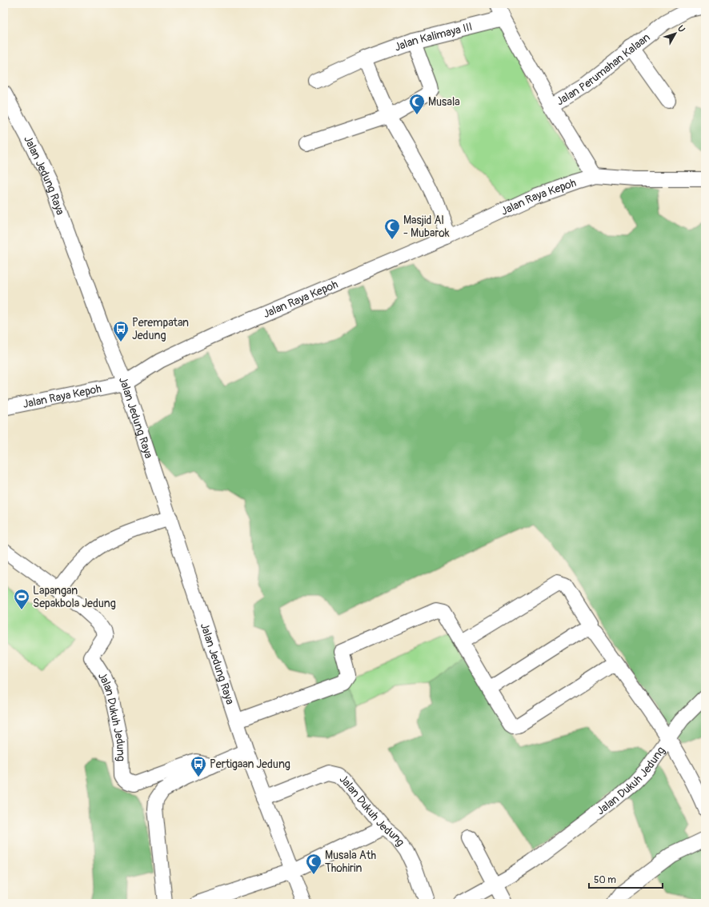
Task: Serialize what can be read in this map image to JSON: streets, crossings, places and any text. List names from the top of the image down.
{
  "streets": {
    "street": [
      "Jalan Kalimaya III",
      "Jalan Perumahan Kalaan",
      "Jalan Jedung Raya",
      "Jalan Raya Kepoh",
      "Jalan Dukuh Jedung"
    ]
  },
  "crossings": [
    ["Jalan Kalimaya III", "Jalan Perumahan Kalaan"],
    ["Jalan Perumahan Kalaan", "Jalan Raya Kepoh"],
    ["Jalan Jedung Raya", "Jalan Raya Kepoh"],
    ["Jalan Jedung Raya", "Jalan Dukuh Jedung"]
  ],
  "places": {
    "mosque": ["Musala", "Masjid Al - Mubarok", "Musala Ath Thohirin"],
    "bus stop": ["Perempatan Jedung", "Pertigaan Jedung"],
    "sports": ["Lapangan Sepakbola Jedung"]
  },
  "scale_bar": "50 m",
  "north": "top right"
}
